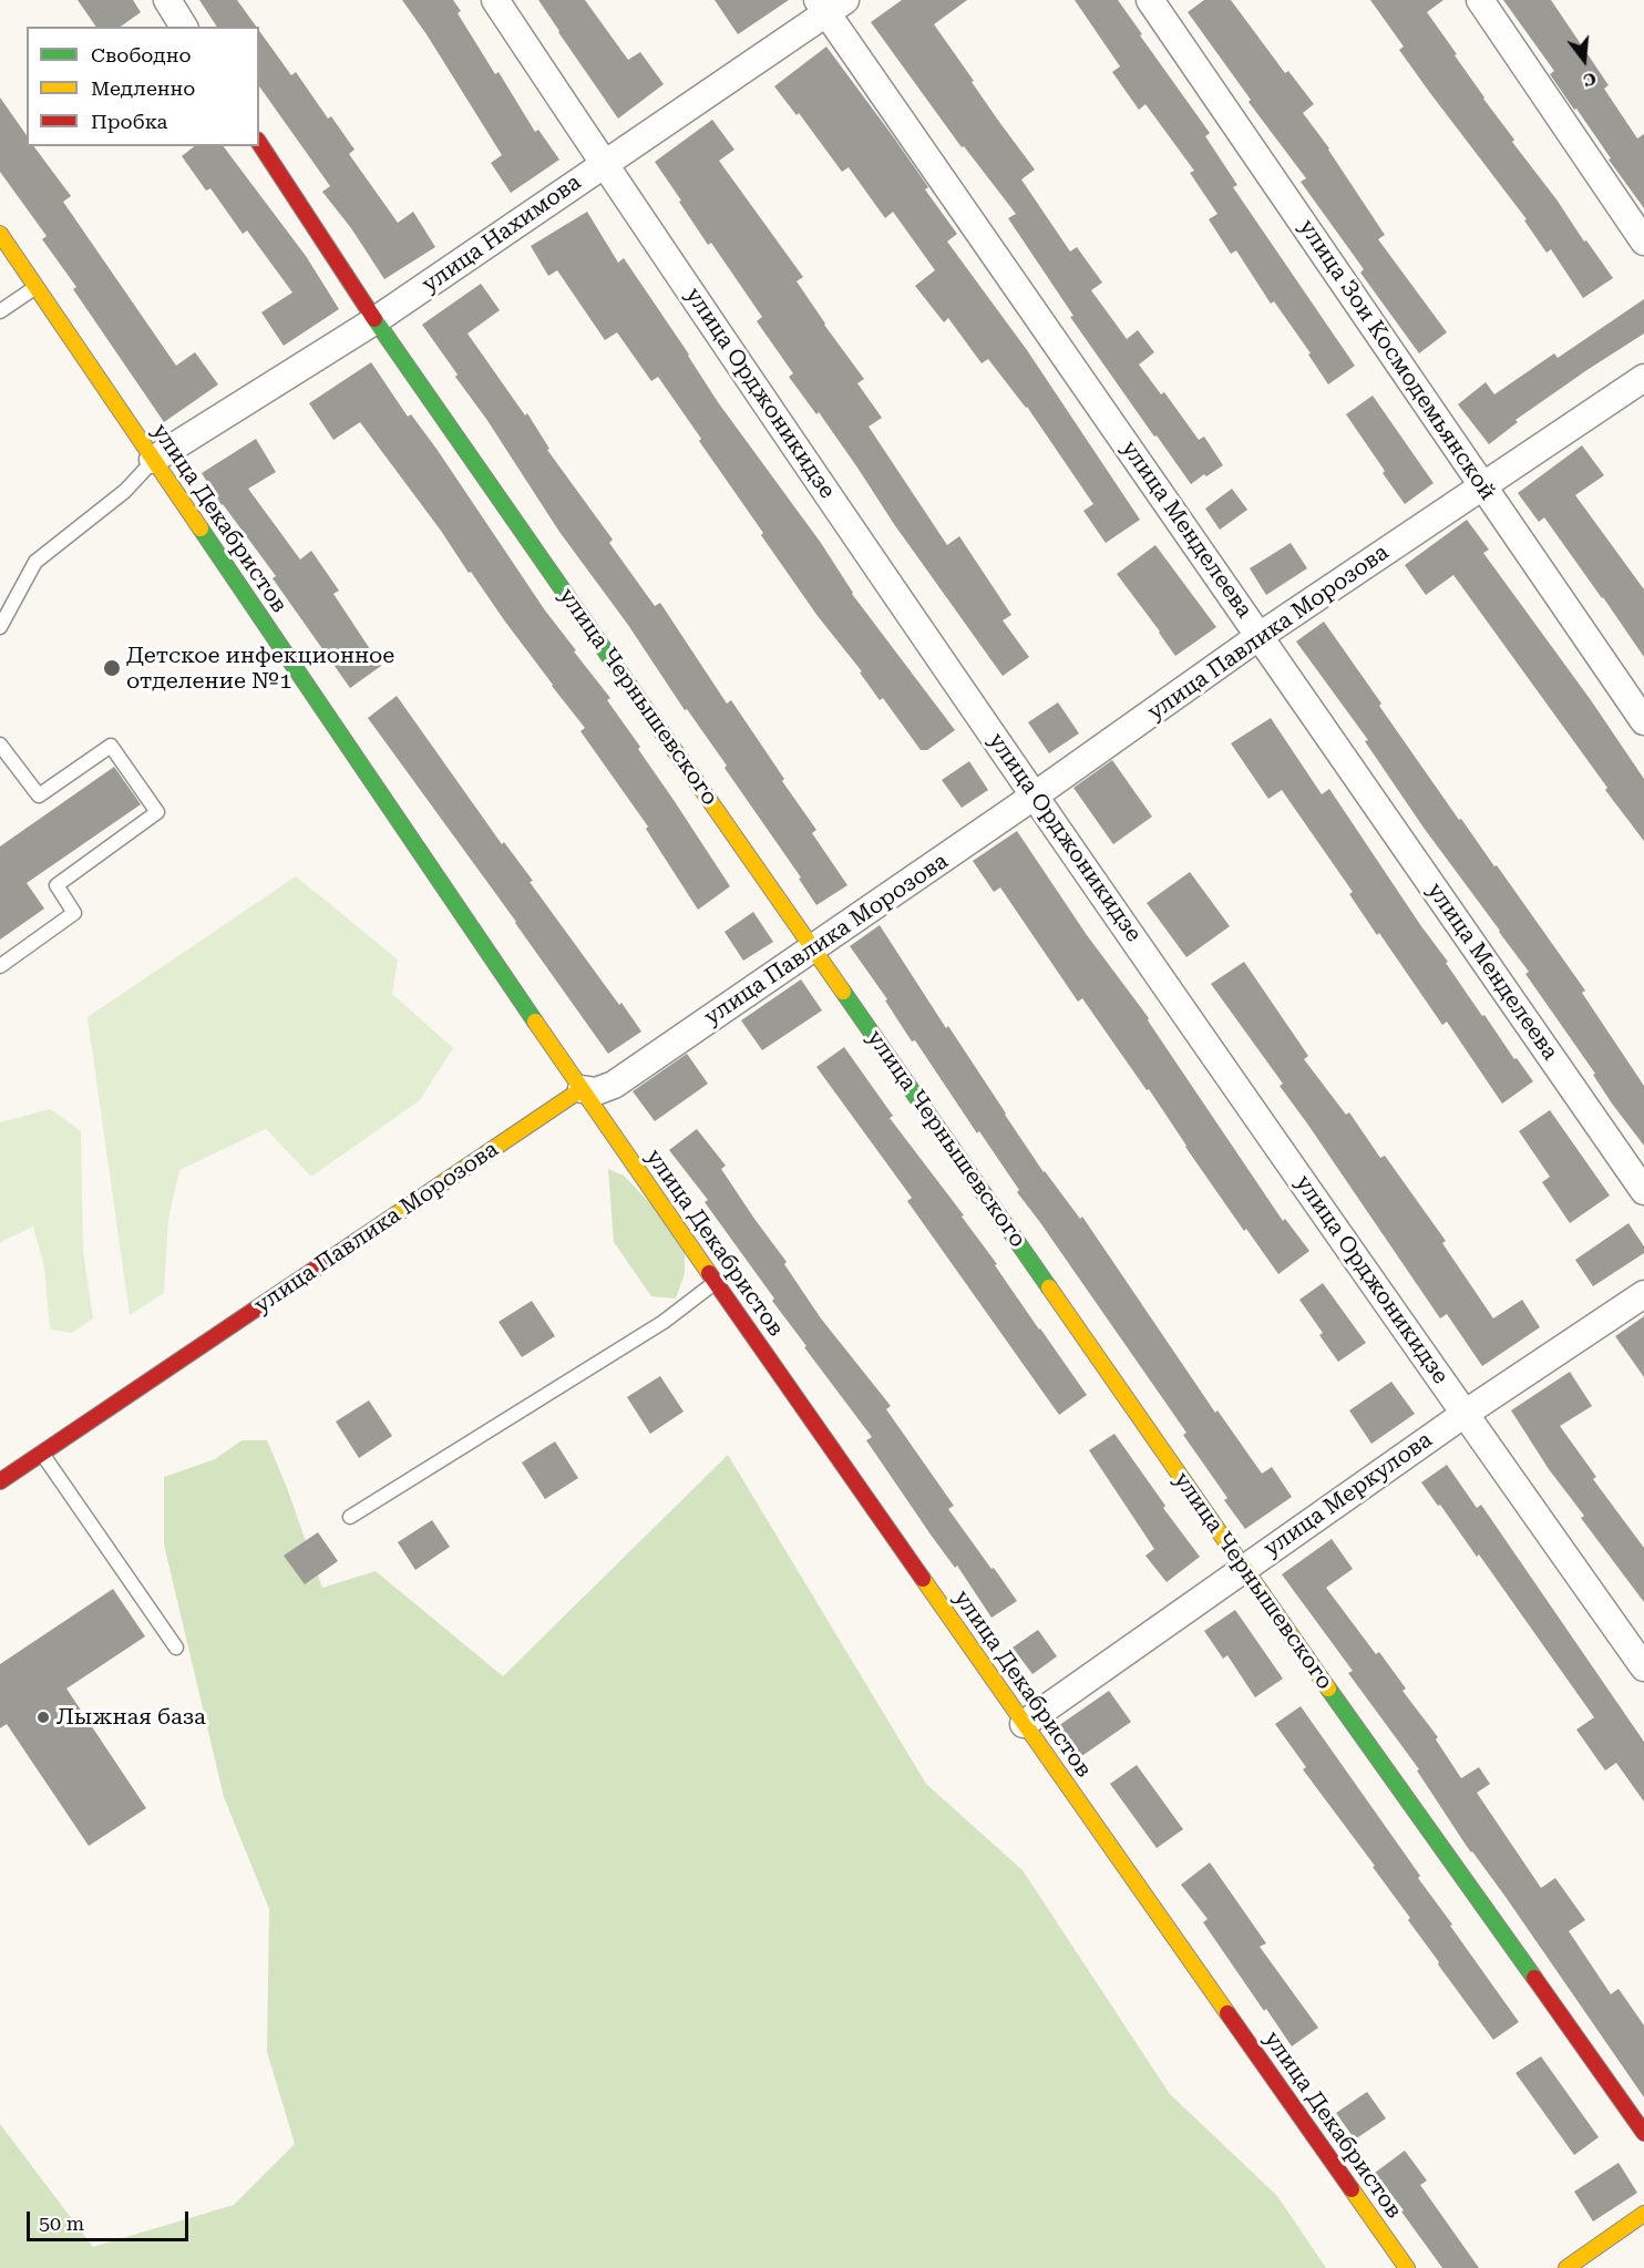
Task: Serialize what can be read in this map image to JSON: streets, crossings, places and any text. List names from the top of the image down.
{
  "streets": {
    "street": [
      "улица Нахимова",
      "улица Зои Космодемьянской",
      "улица Орджоникидзе",
      "улица Декабристов",
      "улица Менделеева",
      "улица Павлика Морозова",
      "улица Чернышевского",
      "улица Меркулова"
    ]
  },
  "crossings": [
    ["улица Нахимова", "улица Орджоникидзе"],
    ["улица Нахимова", "улица Декабристов"],
    ["улица Нахимова", "улица Менделеева"],
    ["улица Нахимова", "улица Чернышевского"],
    ["улица Зои Космодемьянской", "улица Павлика Морозова"],
    ["улица Орджоникидзе", "улица Павлика Морозова"],
    ["улица Орджоникидзе", "улица Меркулова"],
    ["улица Декабристов", "улица Павлика Морозова"],
    ["улица Декабристов", "улица Меркулова"],
    ["улица Менделеева", "улица Павлика Морозова"],
    ["улица Павлика Морозова", "улица Чернышевского"],
    ["улица Чернышевского", "улица Меркулова"]
  ],
  "places": ["Детское инфекционное отделение №1", "Лыжная база"],
  "legend": ["Свободно", "Медленно", "Пробка"],
  "scale_bar": "50 m",
  "north": "bottom"
}
